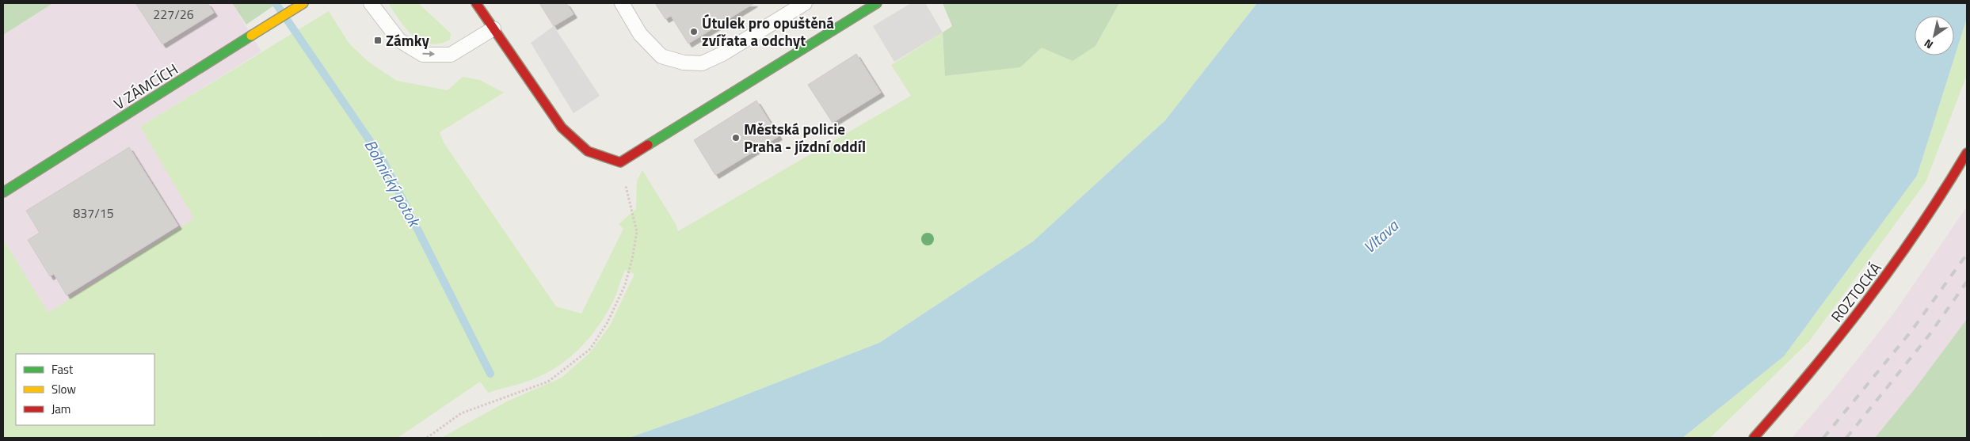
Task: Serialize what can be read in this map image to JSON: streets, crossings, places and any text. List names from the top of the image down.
{
  "streets": {
    "street": ["V ZÁMCÍCH", "ROZTOCKÁ"]
  },
  "water": ["Bohnický potok", "Vltava"],
  "places": {
    "other": ["Útulek pro opuštěná zvířata a odchyt", "Městská policie Praha - jízdní oddíl"],
    "transit": ["Zámky"]
  },
  "house_numbers": ["227/26", "837/15"],
  "legend": ["Fast", "Slow", "Jam"],
  "north": "bottom left"
}
